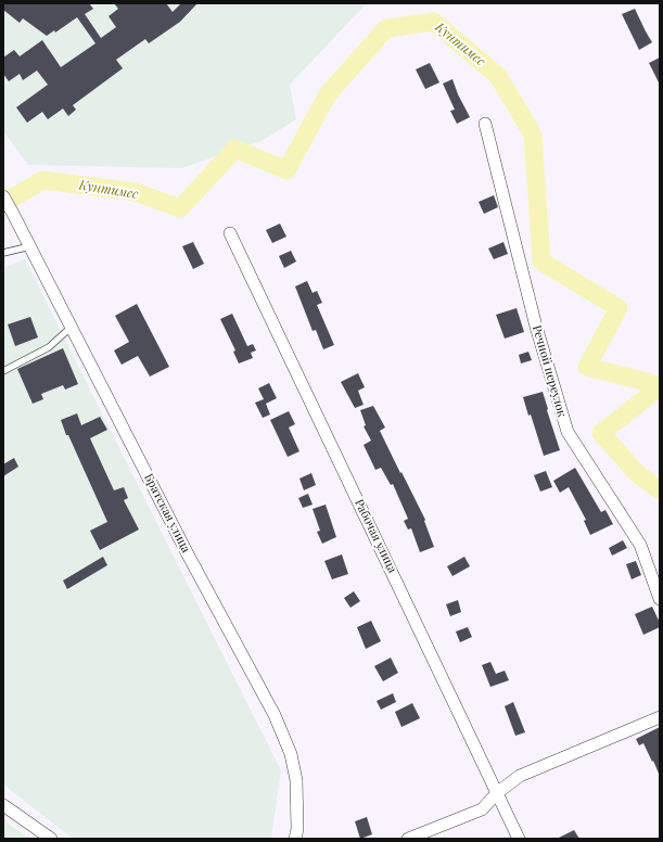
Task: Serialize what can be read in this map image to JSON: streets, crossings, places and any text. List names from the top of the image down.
{
  "streets": {
    "street": ["Речной переулок", "Братская улица", "Рабочая улица"]
  },
  "water": ["Кунтимес"]
}
